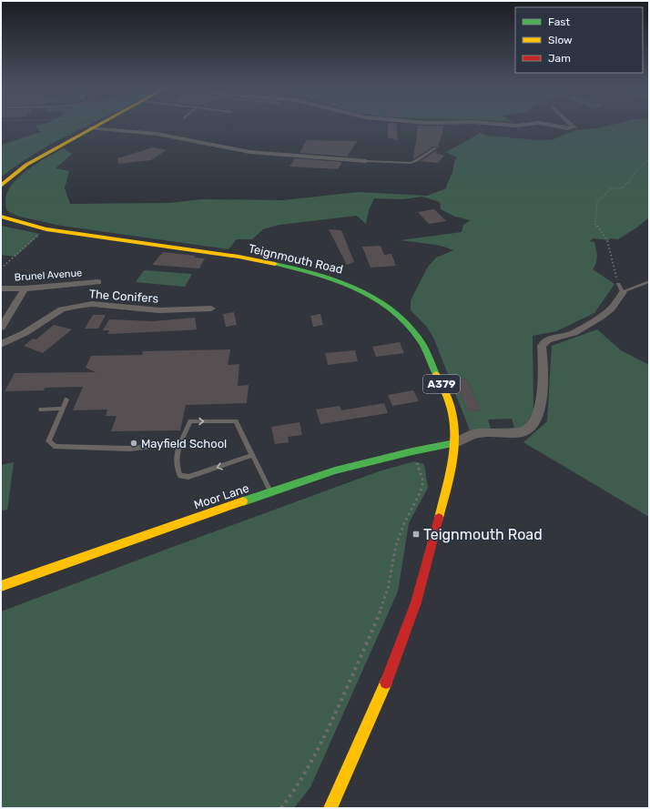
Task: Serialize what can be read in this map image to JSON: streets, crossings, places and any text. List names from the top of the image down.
{
  "streets": {
    "main road": ["Teignmouth Road", "A379", "Moor Lane"],
    "street": ["Brunel Avenue", "The Conifers"]
  },
  "crossings": [
    ["Teignmouth Road", "Moor Lane"]
  ],
  "places": {
    "other": ["Mayfield School"],
    "transit": ["Teignmouth Road"]
  },
  "legend": ["Fast", "Slow", "Jam"]
}
